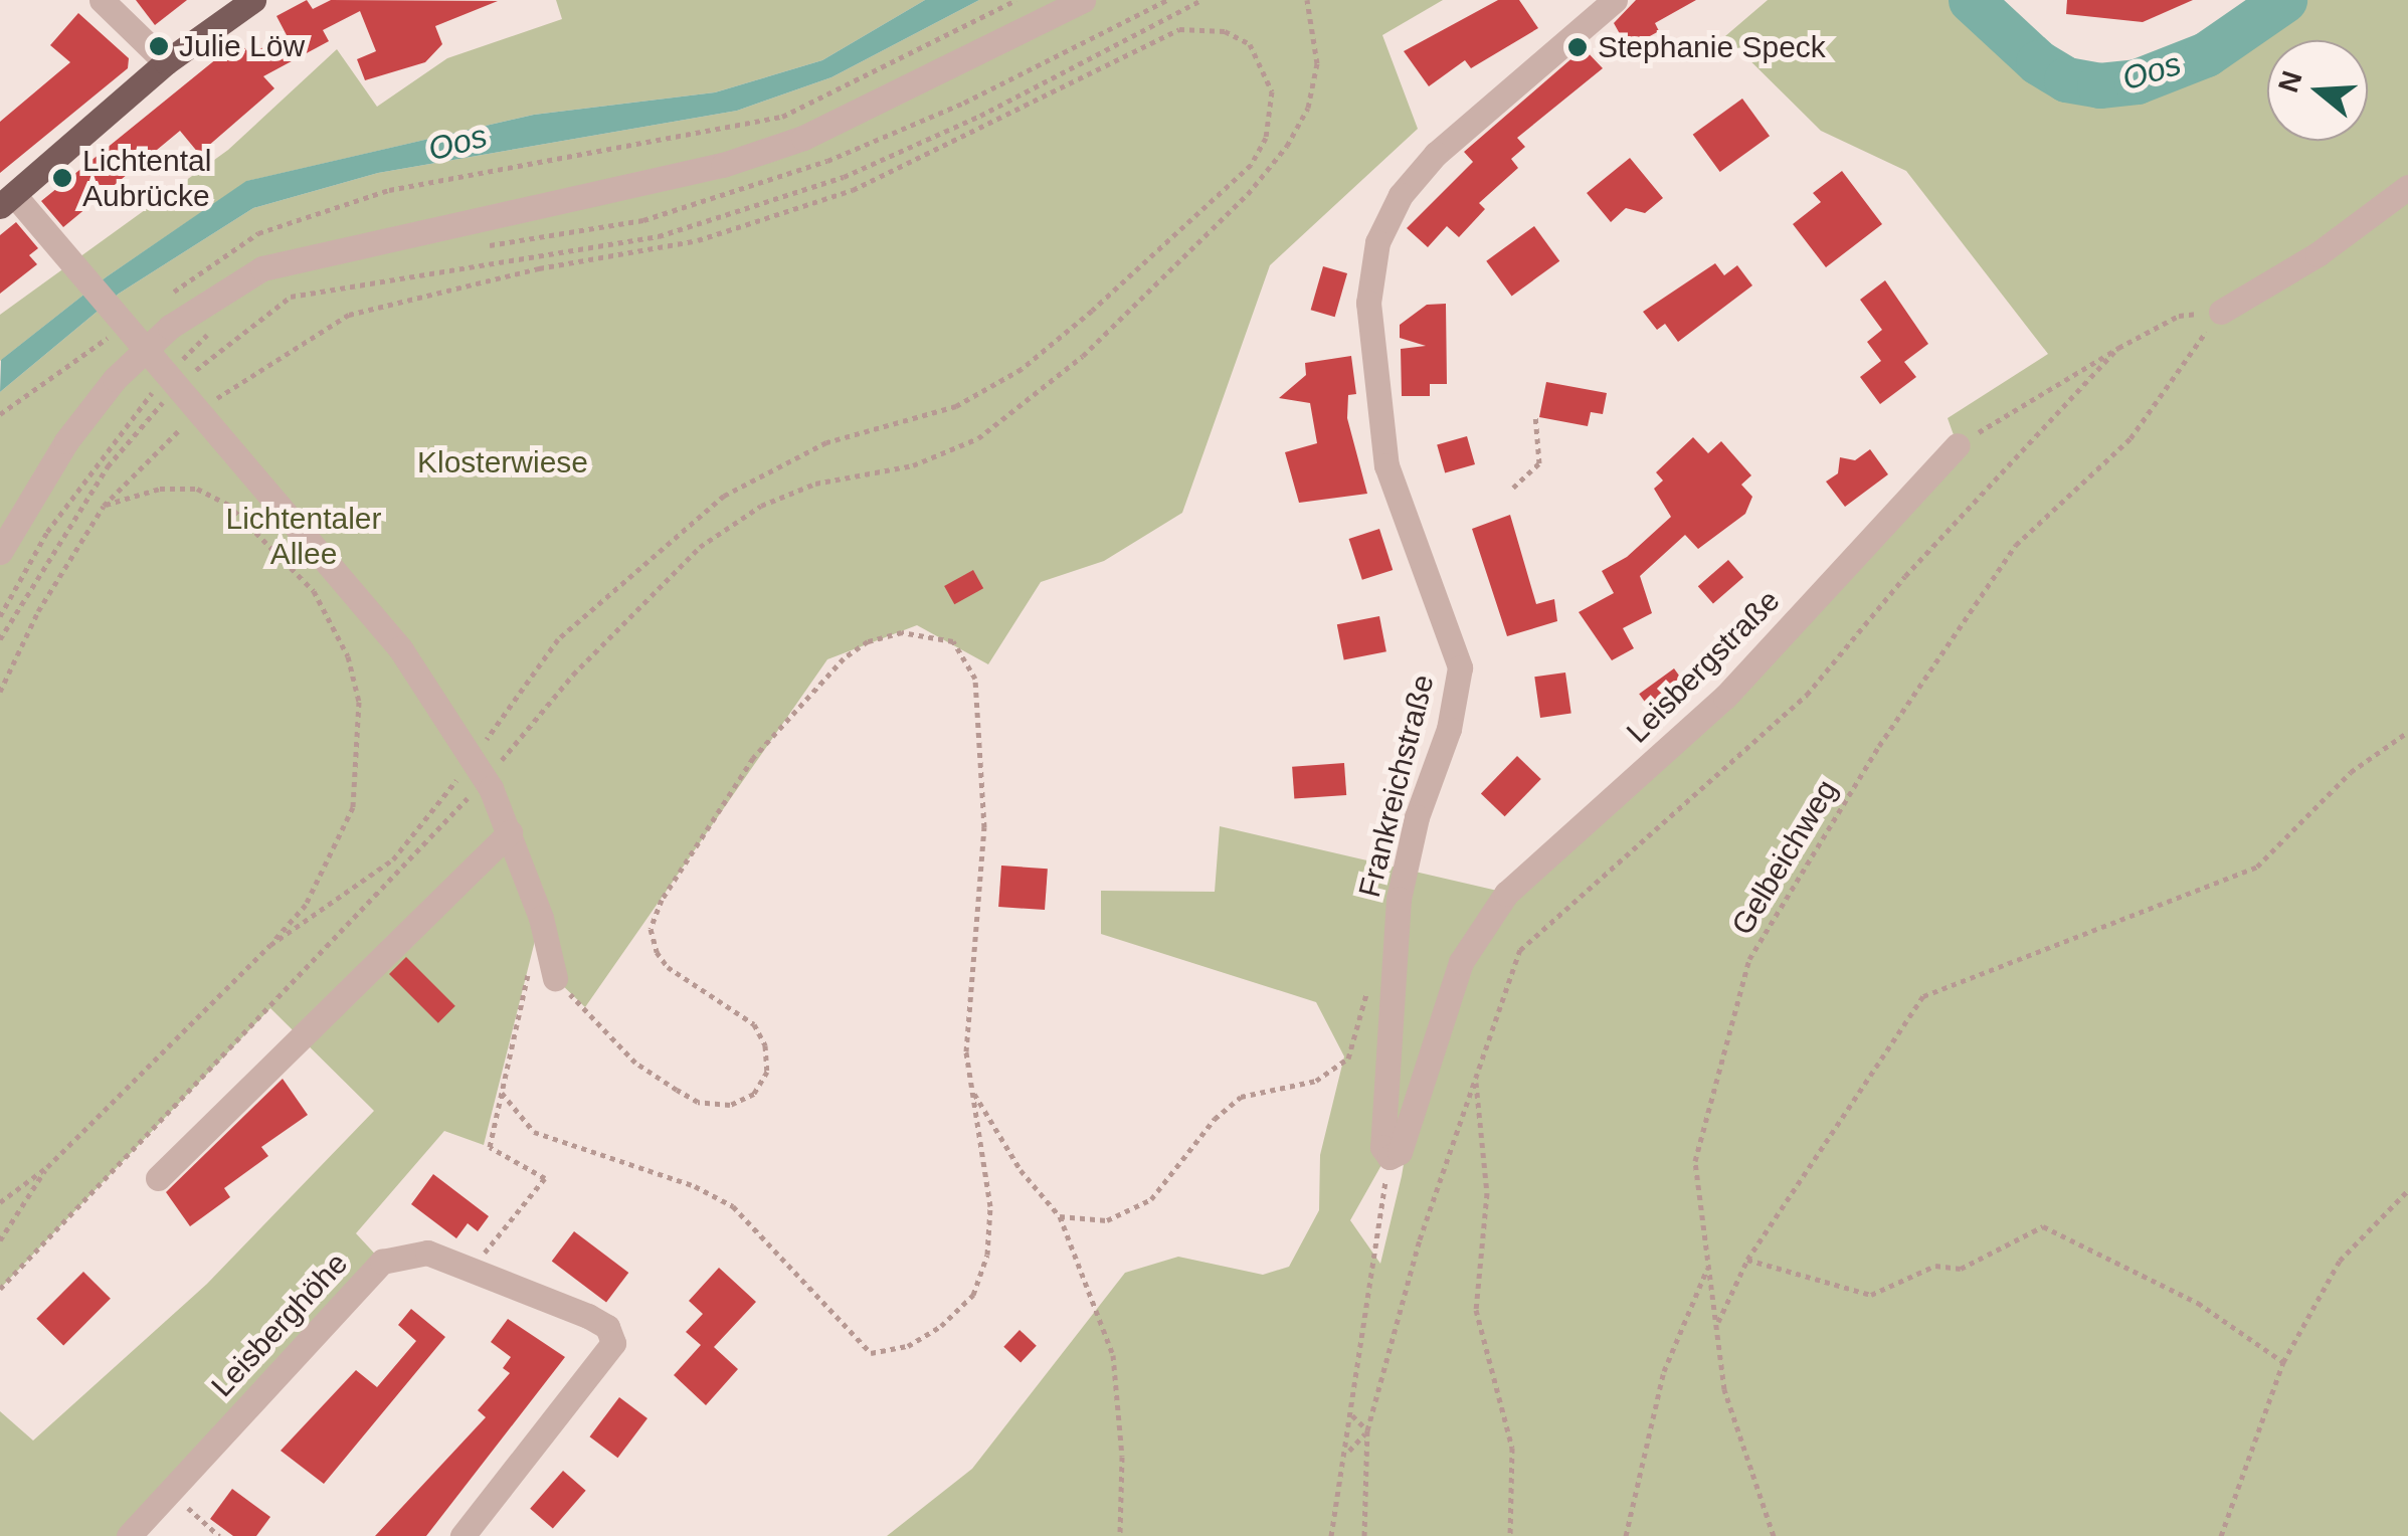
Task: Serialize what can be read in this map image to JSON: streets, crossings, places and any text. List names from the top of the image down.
{
  "streets": {
    "street": ["Leisbergstraße", "Frankreichstraße", "Leisberghöhe"],
    "path": ["Gelbeichweg"]
  },
  "crossings": [
    ["Leisbergstraße", "Frankreichstraße"]
  ],
  "water": ["Oos"],
  "parks": ["Klosterwiese", "Lichtentaler Allee"],
  "places": ["Julie Löw", "Stephanie Speck", "Lichtental Aubrücke"],
  "north": "left"
}
